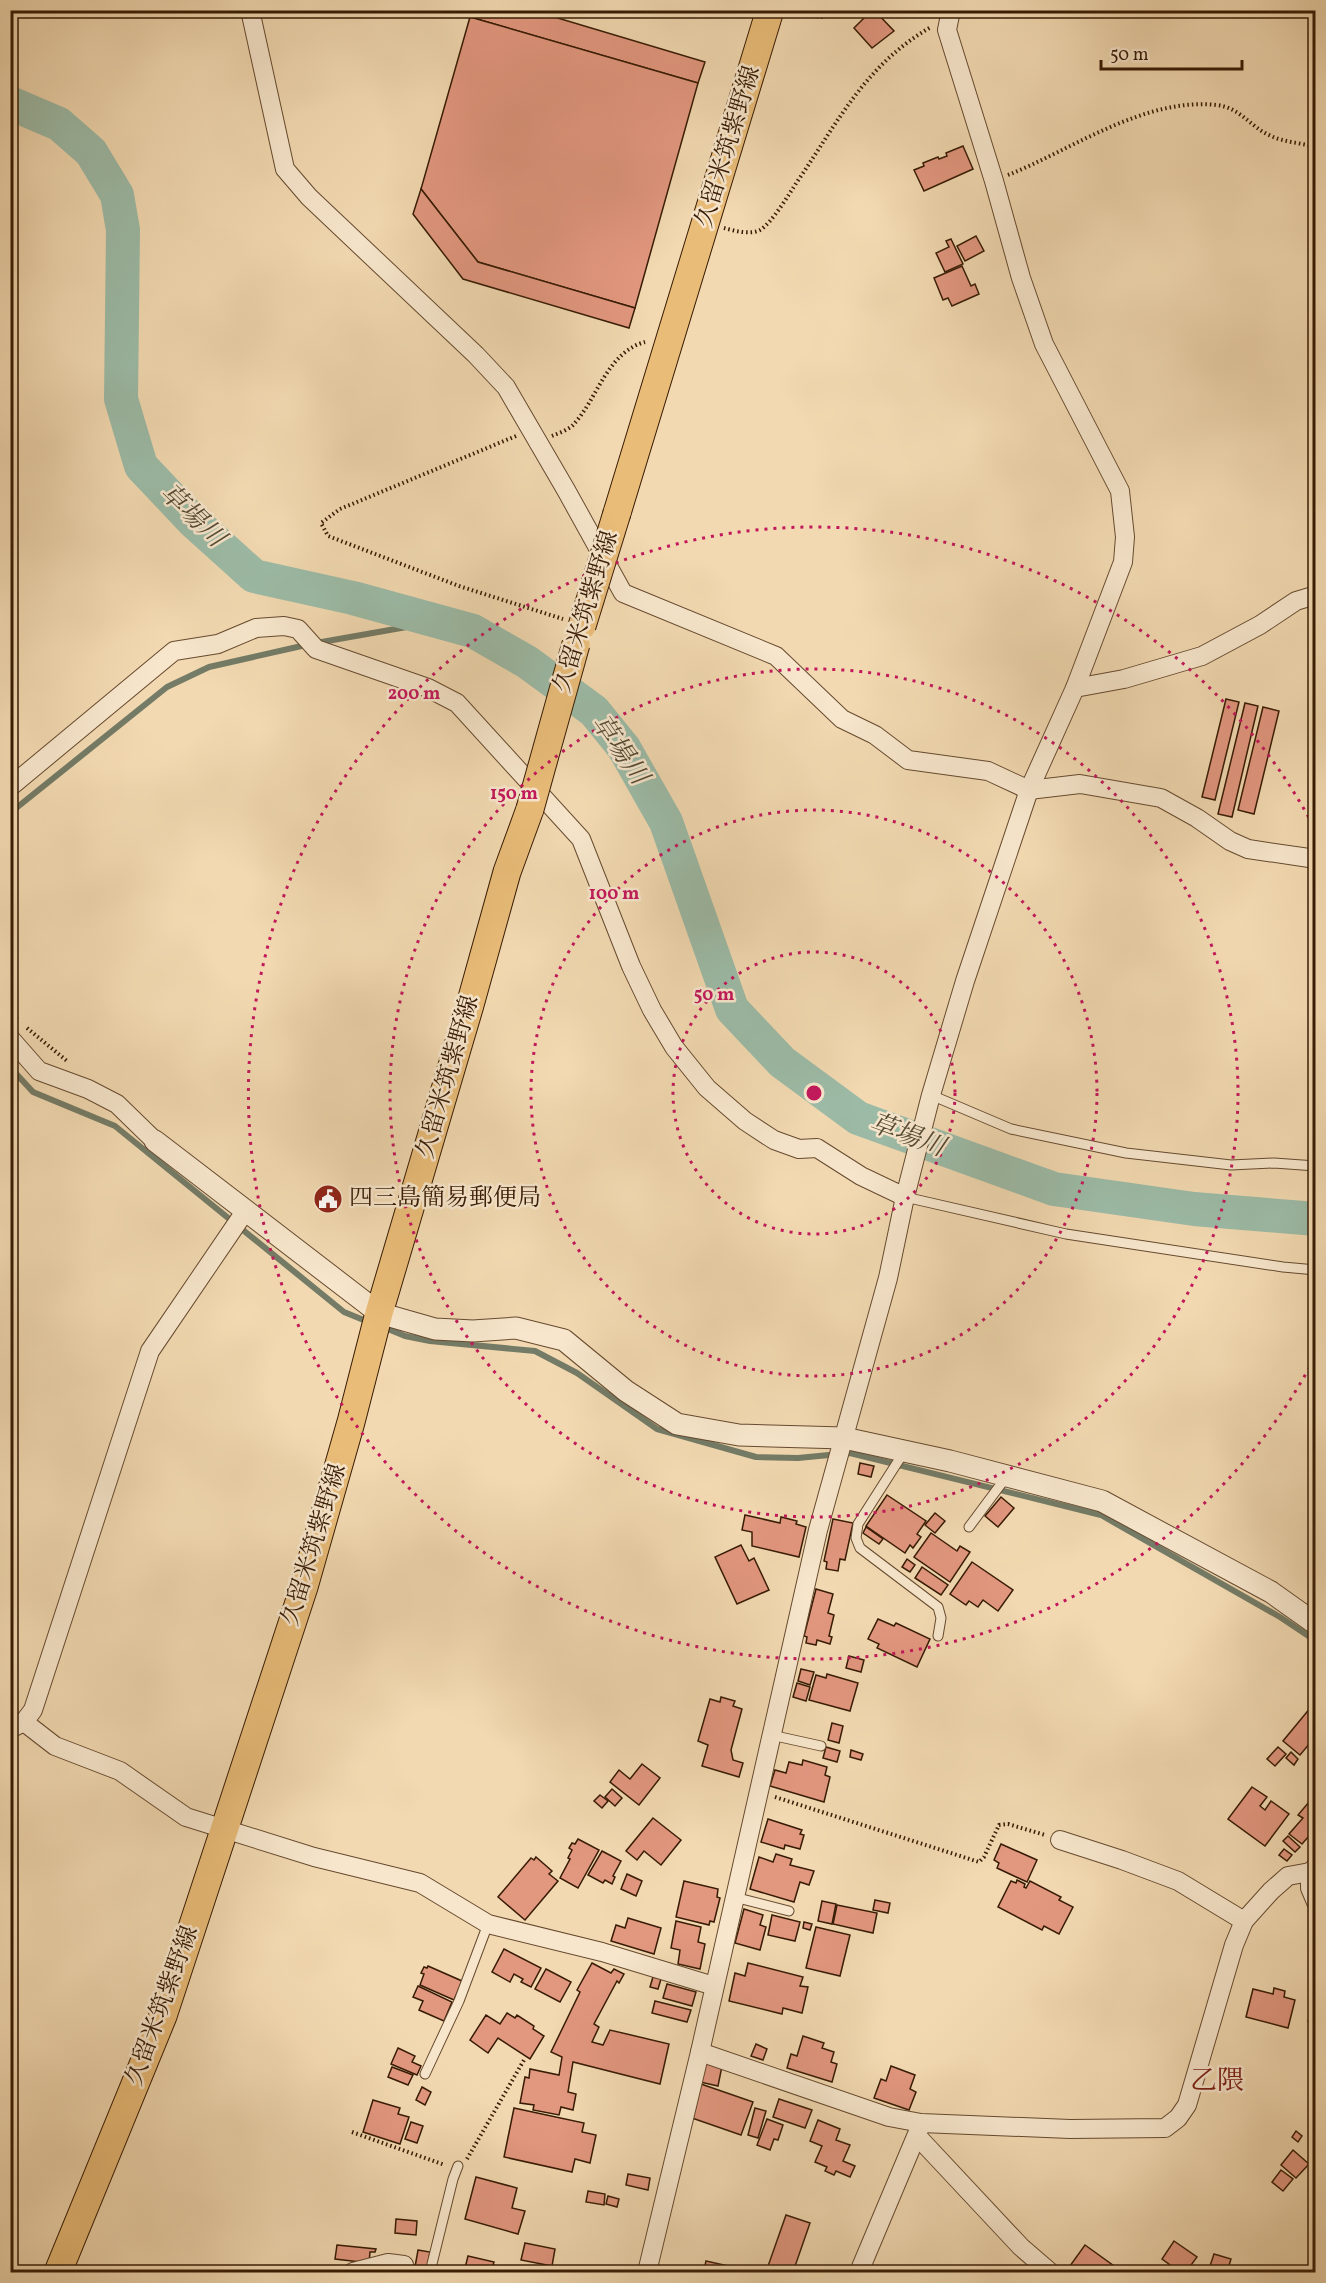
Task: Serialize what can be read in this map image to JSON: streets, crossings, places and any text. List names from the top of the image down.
{
  "streets": {
    "main road": ["久留米筑紫野線"]
  },
  "districts": ["乙隈"],
  "water": ["草場川"],
  "places": {
    "public building": ["四三島簡易郵便局"]
  },
  "scale_bar": "50 m",
  "rings": [
    "200 m",
    "150 m",
    "100 m",
    "50 m"
  ]
}
